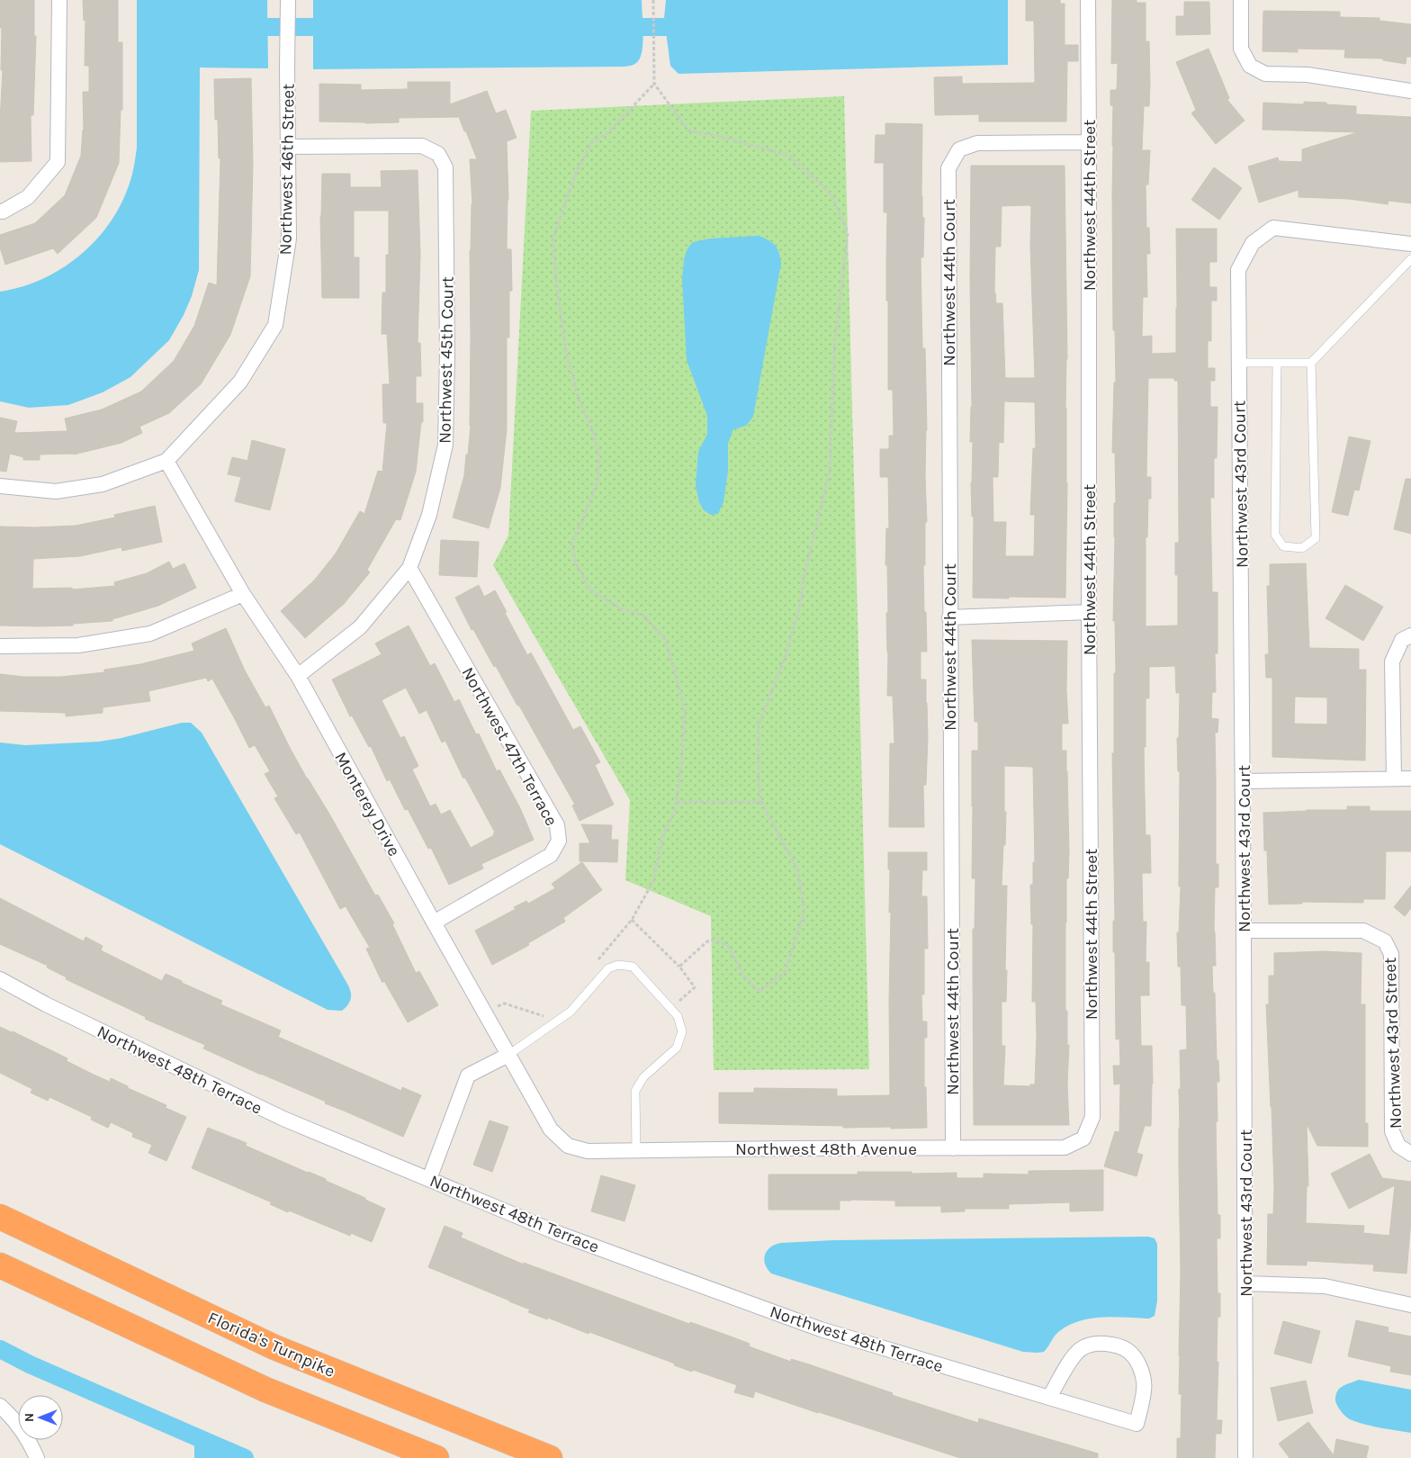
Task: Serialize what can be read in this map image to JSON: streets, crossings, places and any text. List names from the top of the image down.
{
  "streets": {
    "highway": ["Florida's Turnpike"],
    "street": [
      "Northwest 46th Street",
      "Northwest 44th Street",
      "Northwest 44th Court",
      "Northwest 45th Court",
      "Northwest 43rd Court",
      "Northwest 47th Terrace",
      "Monterey Drive",
      "Northwest 43rd Street",
      "Northwest 48th Terrace",
      "Northwest 48th Avenue"
    ]
  },
  "crossings": [
    ["Northwest 46th Street", "Northwest 45th Court"],
    ["Northwest 46th Street", "Monterey Drive"],
    ["Northwest 44th Street", "Northwest 44th Court"],
    ["Northwest 44th Street", "Northwest 48th Avenue"],
    ["Northwest 44th Court", "Northwest 48th Avenue"],
    ["Northwest 45th Court", "Northwest 47th Terrace"],
    ["Northwest 45th Court", "Monterey Drive"],
    ["Northwest 43rd Court", "Northwest 43rd Street"],
    ["Northwest 47th Terrace", "Monterey Drive"],
    ["Monterey Drive", "Northwest 48th Avenue"]
  ],
  "north": "left"
}
